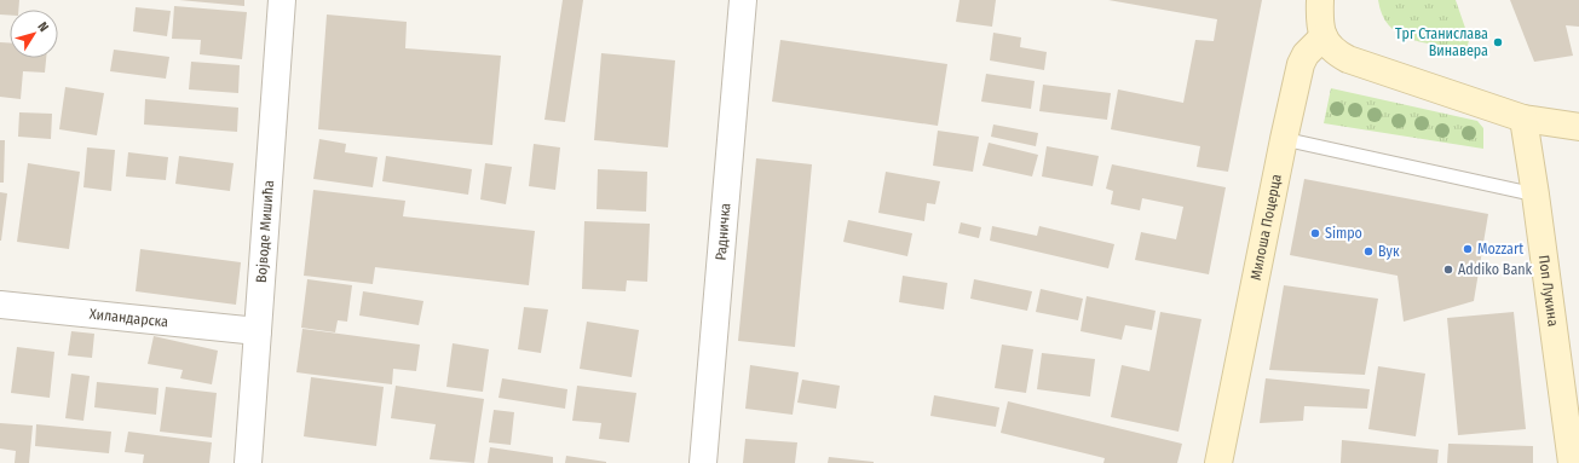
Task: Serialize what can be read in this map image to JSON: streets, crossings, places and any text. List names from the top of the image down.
{
  "streets": {
    "street": [
      "Милоша Поцерца",
      "Војводе Мишића",
      "Радничка",
      "Поп Лукина",
      "Хиландарска"
    ]
  },
  "crossings": [
    ["Војводе Мишића", "Хиландарска"]
  ],
  "places": [
    "Трг Станислава Винавера",
    "Simpo",
    "Mozzart",
    "Вук",
    "Addiko Bank"
  ],
  "north": "top right"
}
